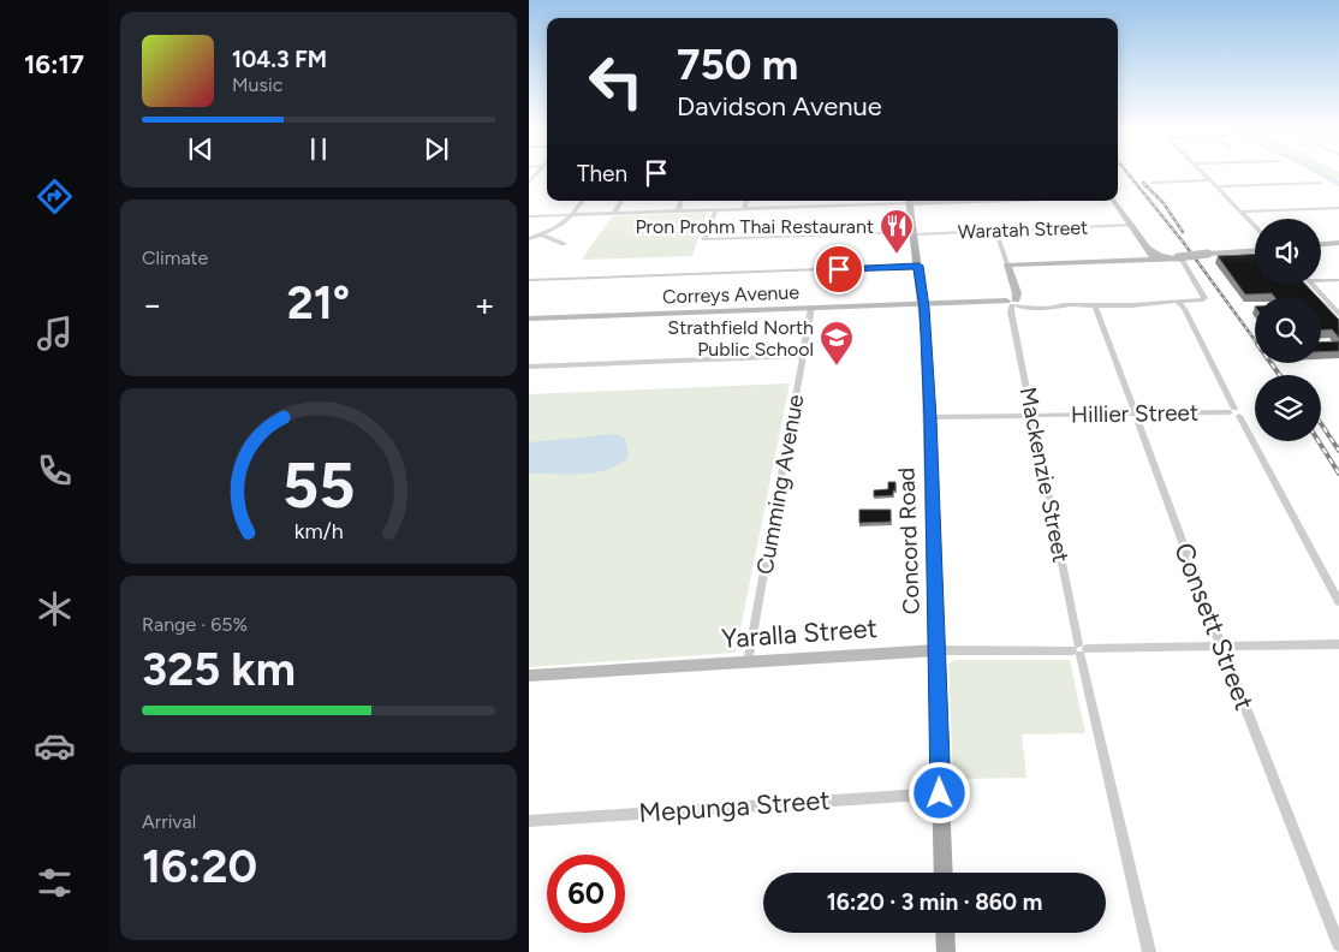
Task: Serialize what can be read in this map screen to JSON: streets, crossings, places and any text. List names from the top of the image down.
{
  "streets": {
    "main road": ["Concord Road"],
    "street": [
      "Waratah Street",
      "Correys Avenue",
      "Hillier Street",
      "Mackenzie Street",
      "Cumming Avenue",
      "Consett Street",
      "Yaralla Street",
      "Mepunga Street"
    ]
  },
  "crossings": [
    ["Waratah Street", "Concord Road"],
    ["Correys Avenue", "Mackenzie Street"],
    ["Correys Avenue", "Cumming Avenue"],
    ["Correys Avenue", "Concord Road"],
    ["Hillier Street", "Mackenzie Street"],
    ["Hillier Street", "Concord Road"],
    ["Hillier Street", "Consett Street"],
    ["Mackenzie Street", "Yaralla Street"],
    ["Cumming Avenue", "Yaralla Street"],
    ["Concord Road", "Yaralla Street"],
    ["Concord Road", "Mepunga Street"],
    ["Consett Street", "Yaralla Street"]
  ],
  "places": {
    "restaurant": ["Pron Prohm Thai Restaurant"],
    "school or university": ["Strathfield North Public School"]
  },
  "page": {
    "tabs": "16:17",
    "turn": ["750 m", "Davidson Avenue"],
    "song": ["104.3 FM", "Music"],
    "then": "Then",
    "tile": [
      "Climate",
      ["Range · 65%", "325 km"],
      ["Arrival", "16:20"]
    ],
    "heat": ["−", "21°", "+"],
    "limit": "60",
    "trip": "16:20 · 3 min · 860 m",
    "gauge": ["55", "km/h"]
  }
}
